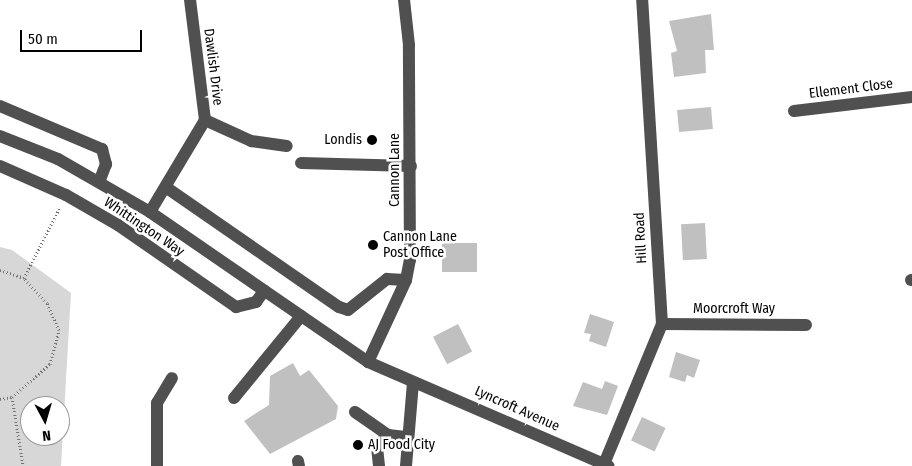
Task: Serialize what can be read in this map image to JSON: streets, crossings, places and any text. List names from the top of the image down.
{
  "streets": {
    "street": [
      "Dawlish Drive",
      "Ellement Close",
      "Cannon Lane",
      "Whittington Way",
      "Hill Road",
      "Moorcroft Way",
      "Lyncroft Avenue"
    ]
  },
  "crossings": [
    ["Dawlish Drive", "Whittington Way"],
    ["Cannon Lane", "Whittington Way"],
    ["Whittington Way", "Lyncroft Avenue"],
    ["Hill Road", "Moorcroft Way"],
    ["Hill Road", "Lyncroft Avenue"]
  ],
  "places": ["Londis", "Cannon Lane Post Office", "AJ Food City"],
  "scale_bar": "50 m",
  "north": "bottom"
}
